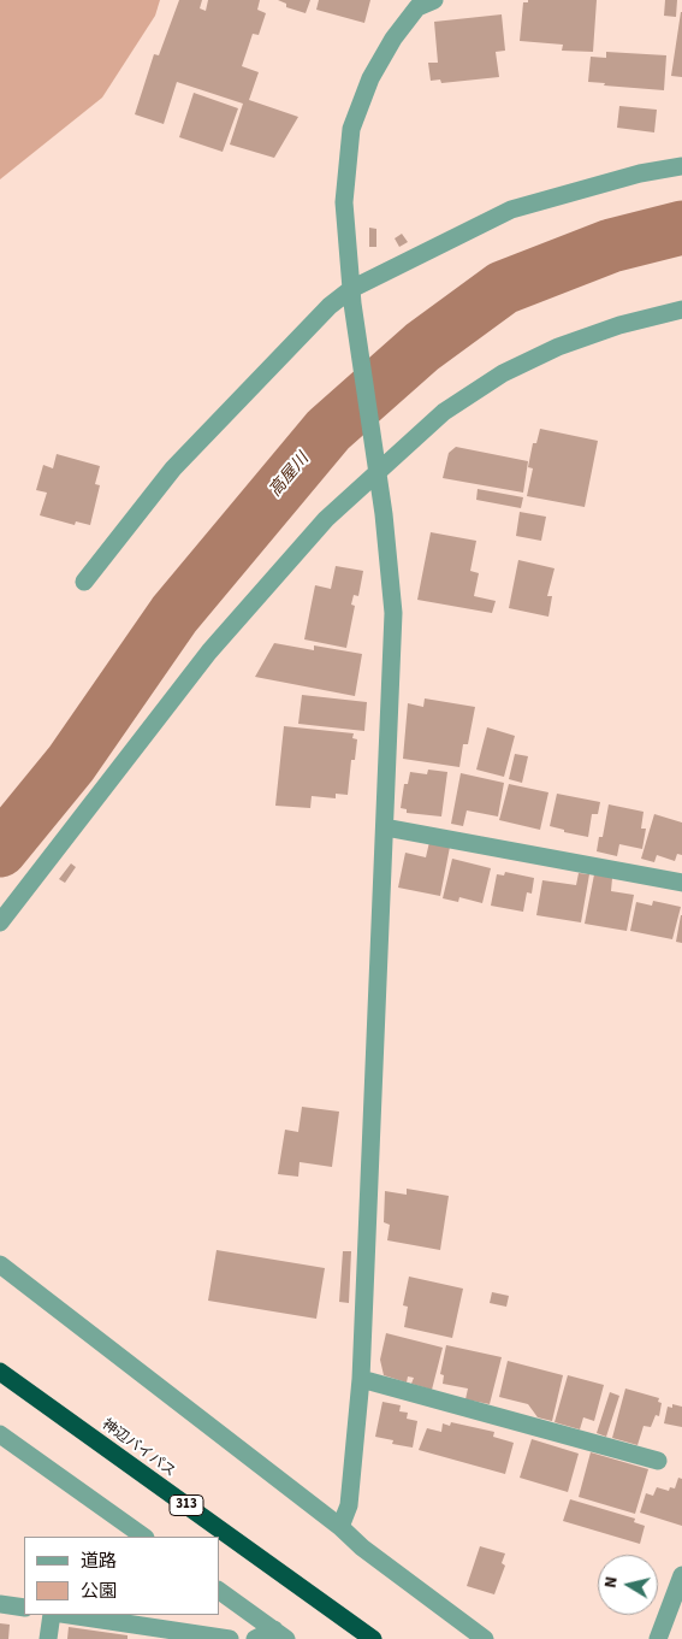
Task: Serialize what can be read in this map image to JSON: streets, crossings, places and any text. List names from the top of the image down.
{
  "streets": {
    "highway": ["神辺バイパス", "313"]
  },
  "water": ["高屋川"],
  "legend": ["道路", "公園"],
  "north": "left"
}
